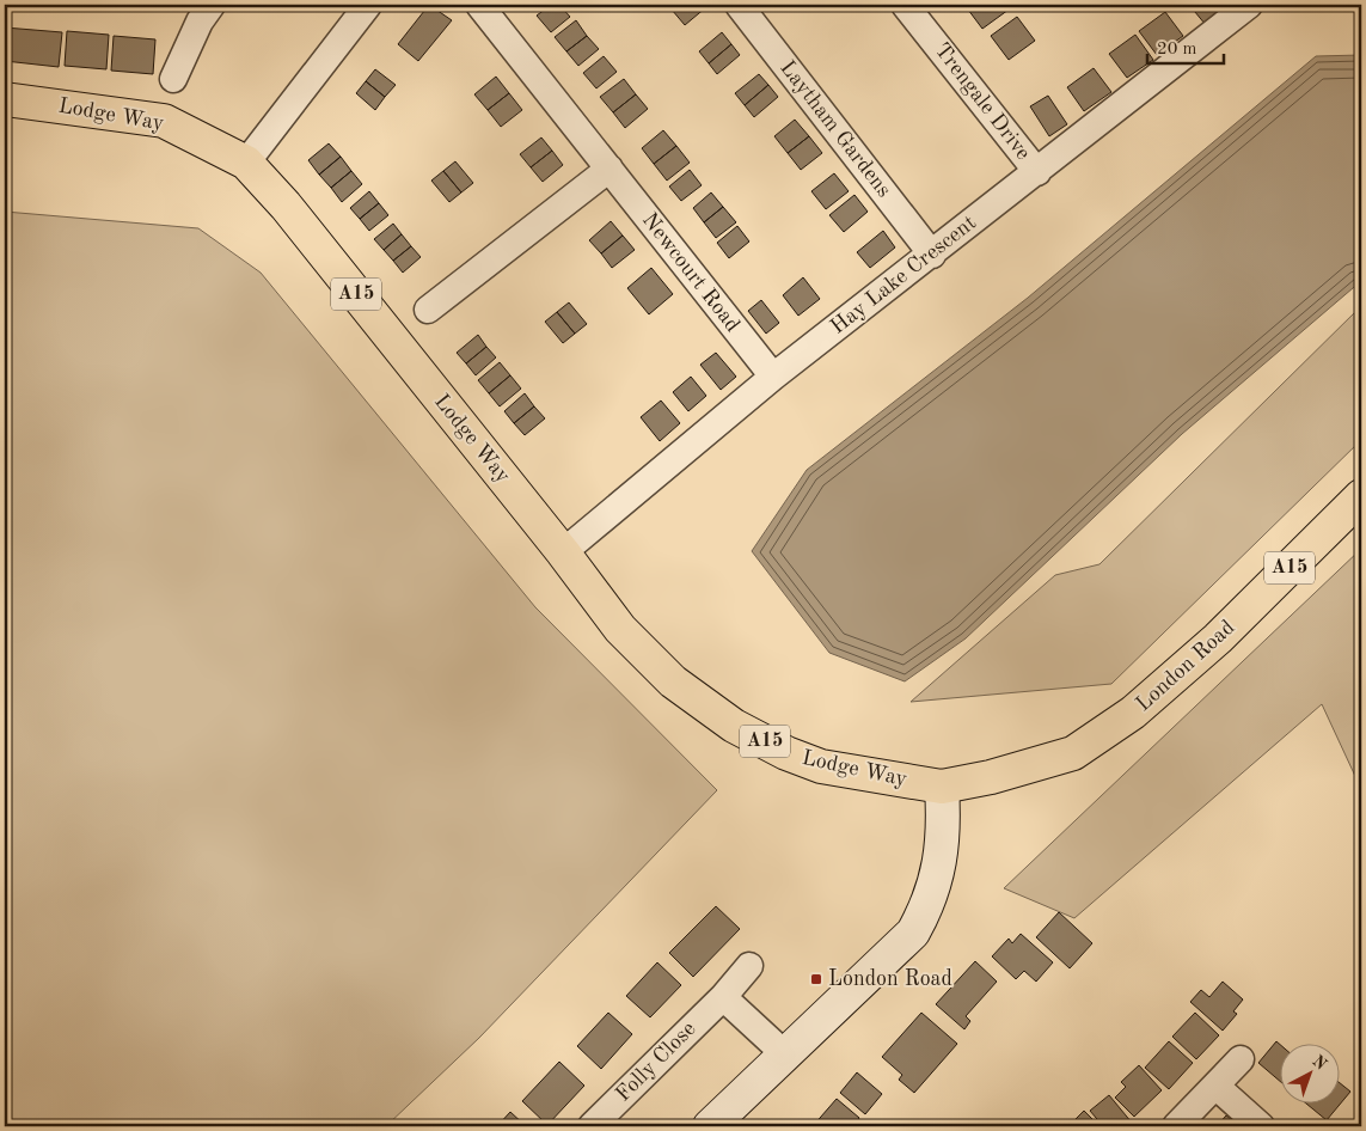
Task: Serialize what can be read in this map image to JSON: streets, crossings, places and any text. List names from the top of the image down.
{
  "streets": {
    "main road": ["Lodge Way", "A15", "London Road"],
    "street": [
      "Trengale Drive",
      "Laytham Gardens",
      "Newcourt Road",
      "Hay Lake Crescent",
      "Folly Close"
    ]
  },
  "crossings": [
    ["Trengale Drive", "Hay Lake Crescent"],
    ["Lodge Way", "Hay Lake Crescent"],
    ["Lodge Way", "London Road"],
    ["Laytham Gardens", "Hay Lake Crescent"],
    ["Newcourt Road", "Hay Lake Crescent"]
  ],
  "places": {
    "transit": ["London Road"]
  },
  "scale_bar": "20 m",
  "north": "top right"
}
